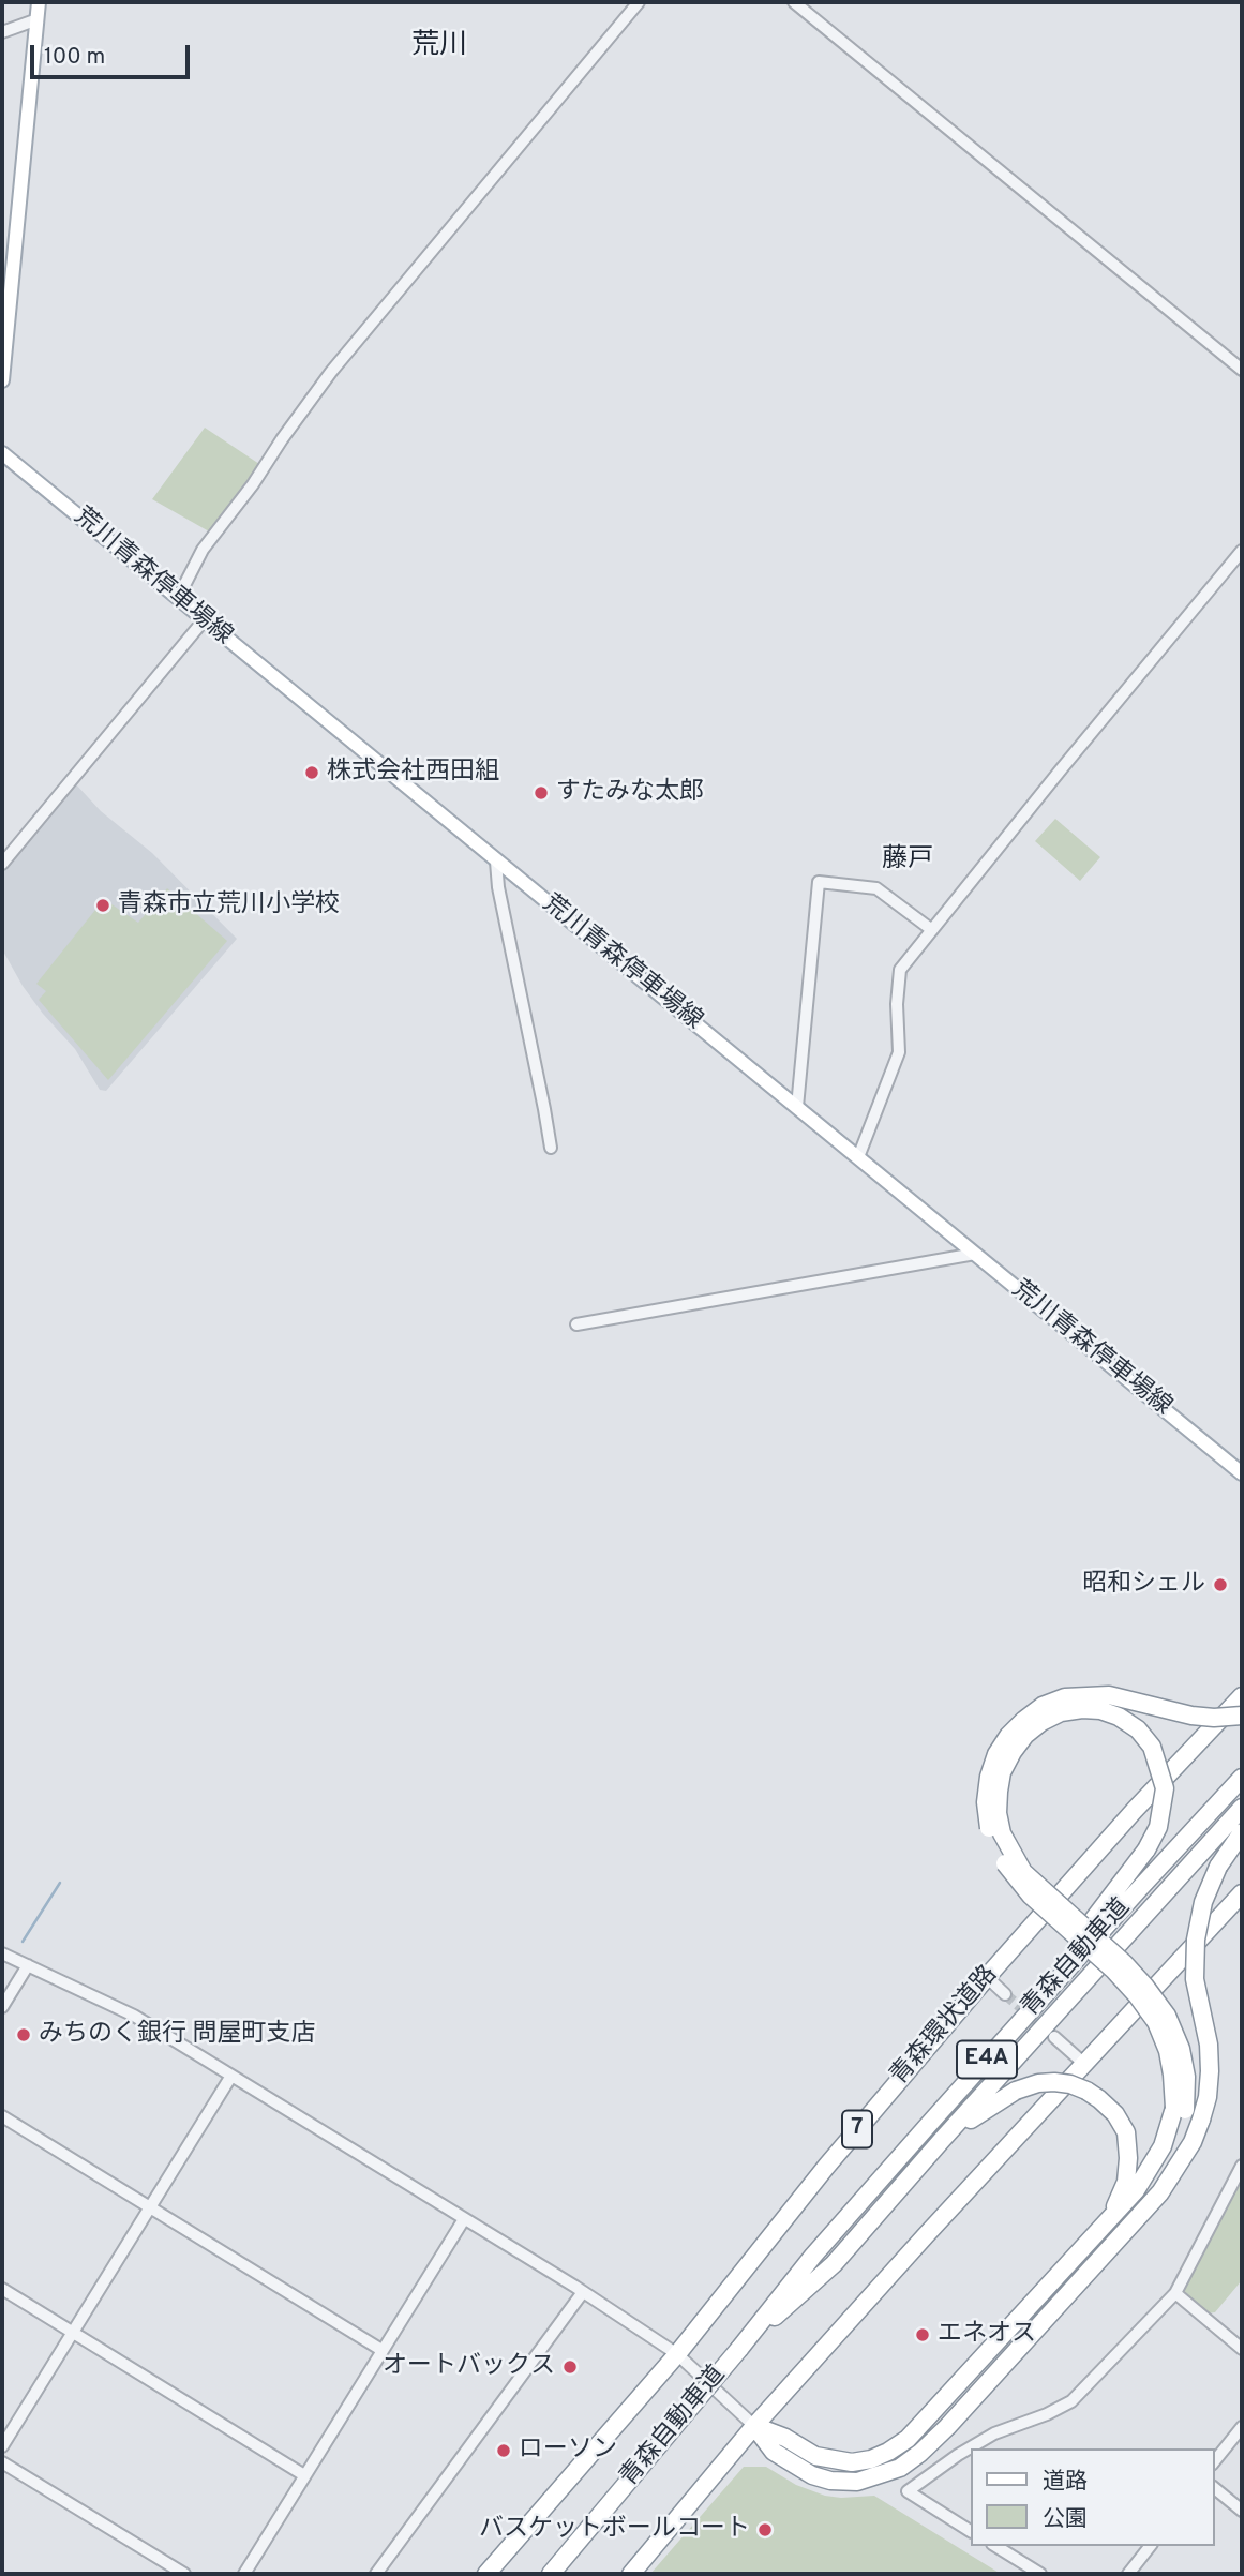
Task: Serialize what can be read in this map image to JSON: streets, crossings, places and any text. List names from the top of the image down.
{
  "streets": {
    "highway": [
      "青森自動車道",
      "青森環状道路",
      "E4A",
      "7"
    ],
    "main road": ["荒川青森停車場線"]
  },
  "districts": ["荒川", "藤戸"],
  "places": [
    "株式会社西田組",
    "すたみな太郎",
    "青森市立荒川小学校",
    "昭和シェル",
    "みちのく銀行 問屋町支店",
    "エネオス",
    "オートバックス",
    "ローソン",
    "バスケットボールコート"
  ],
  "legend": ["道路", "公園"],
  "scale_bar": "100 m"
}
